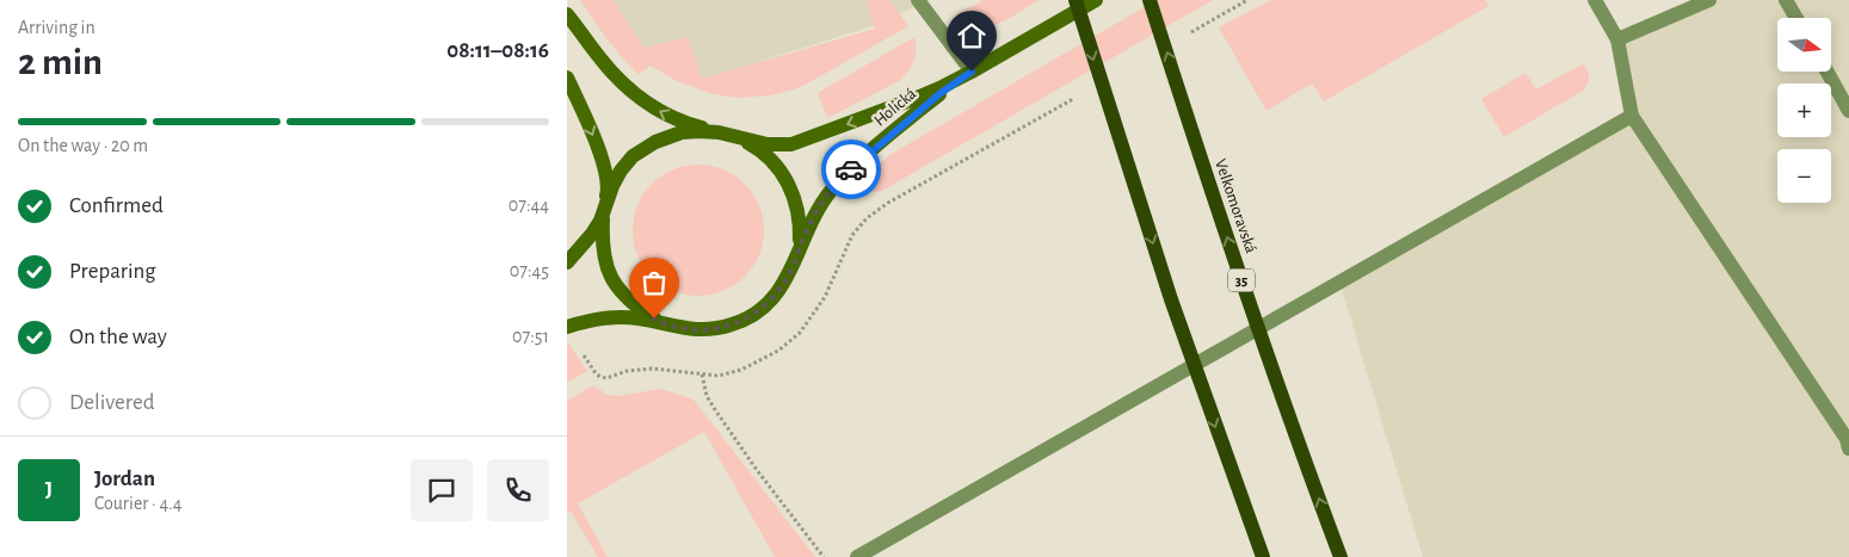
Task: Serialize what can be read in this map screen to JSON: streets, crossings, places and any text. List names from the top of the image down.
{
  "streets": {
    "main road": ["Velkomoravská", "35"],
    "street": ["Holická"]
  },
  "north": "right",
  "page": {
    "heading": ["2 min", "Arriving in", "08:11–08:16"],
    "panel": ["Jordan", "Courier · 4.4"],
    "map_buttons": ["+", "−"],
    "bar": "On the way · 20 m",
    "list": [
      ["Confirmed", "07:44"],
      ["Preparing", "07:45"],
      ["On the way", "07:51"],
      "Delivered"
    ],
    "round": "J"
  }
}
